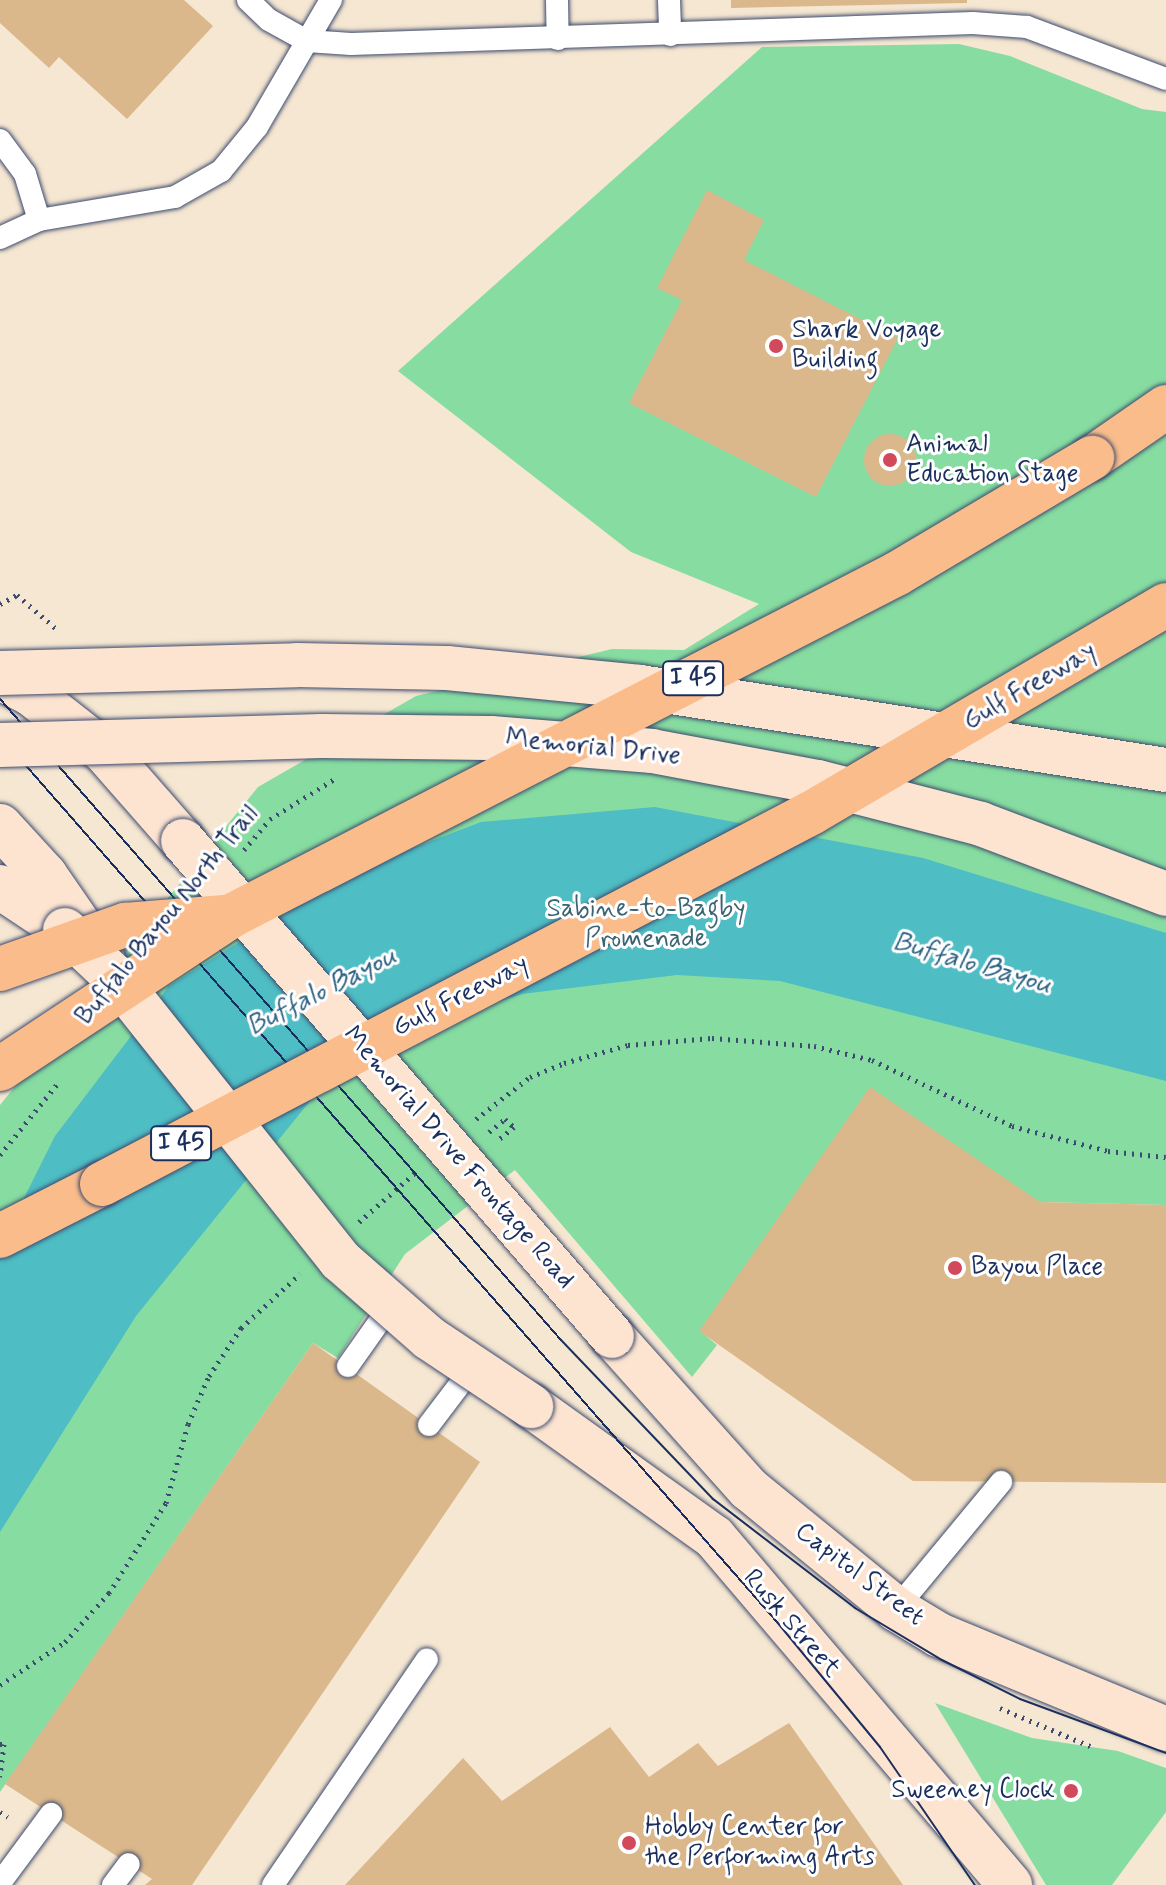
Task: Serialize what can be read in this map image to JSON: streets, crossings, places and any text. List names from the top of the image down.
{
  "streets": {
    "highway": ["I 45", "Gulf Freeway"],
    "street": [
      "Memorial Drive",
      "Memorial Drive Frontage Road",
      "Capitol Street",
      "Rusk Street"
    ],
    "path": ["Buffalo Bayou North Trail"]
  },
  "crossings": [
    ["Memorial Drive Frontage Road", "Capitol Street"]
  ],
  "water": ["Buffalo Bayou"],
  "parks": ["Sabine-to-Bagby Promenade"],
  "places": [
    "Shark Voyage Building",
    "Animal Education Stage",
    "Bayou Place",
    "Sweeney Clock",
    "Hobby Center for the Performing Arts"
  ]
}
